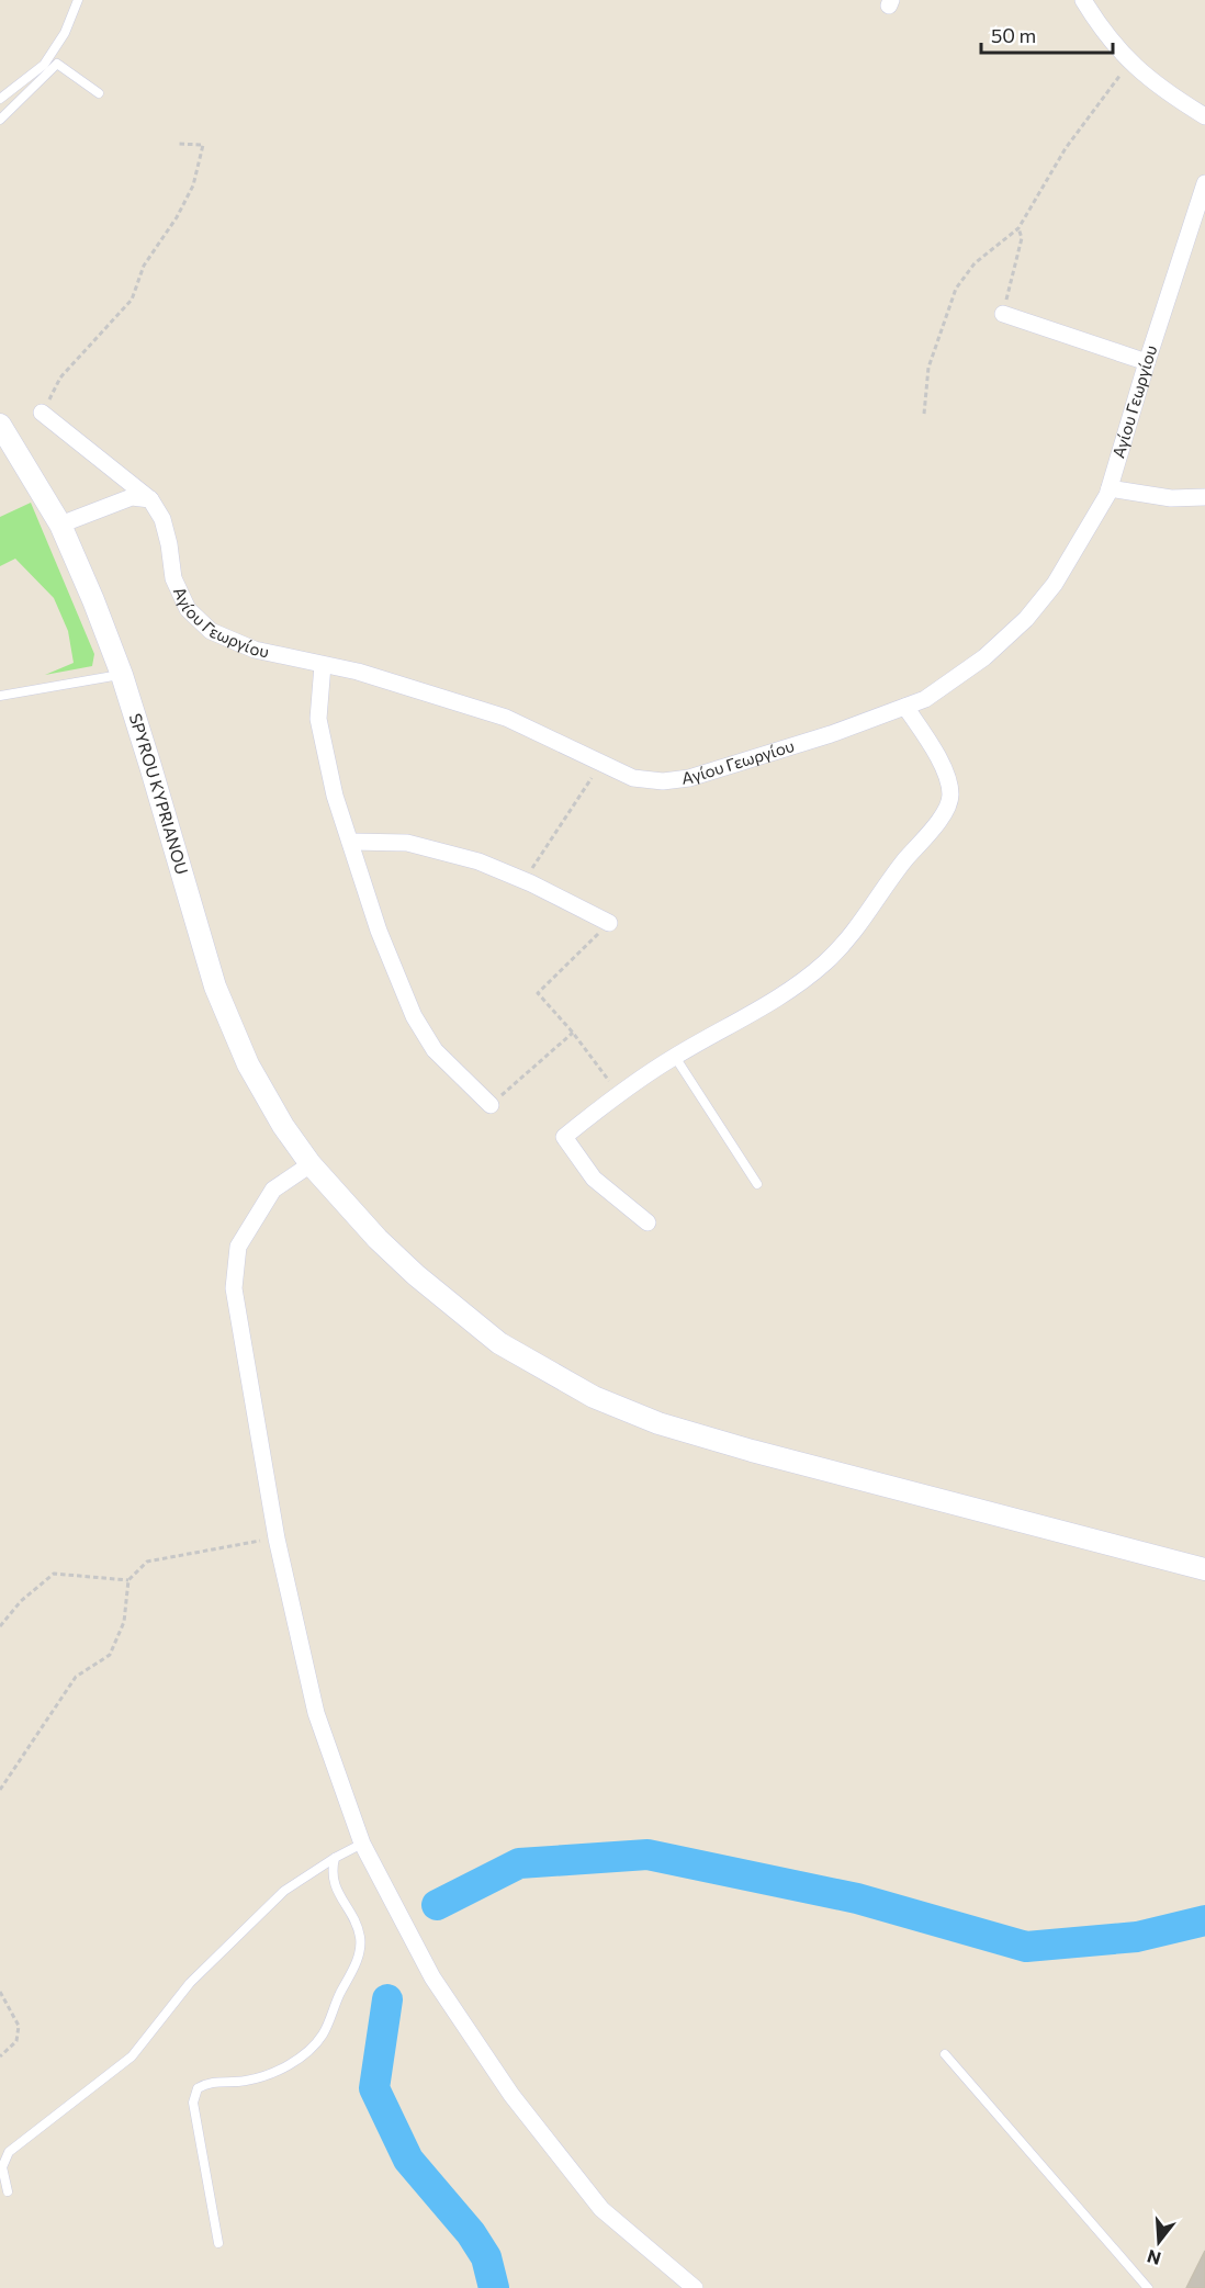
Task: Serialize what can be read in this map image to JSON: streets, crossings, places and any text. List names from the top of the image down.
{
  "streets": {
    "street": ["Αγίου Γεωργίου", "SPYROU KYPRIANOU"]
  },
  "scale_bar": "50 m",
  "north": "bottom"
}
